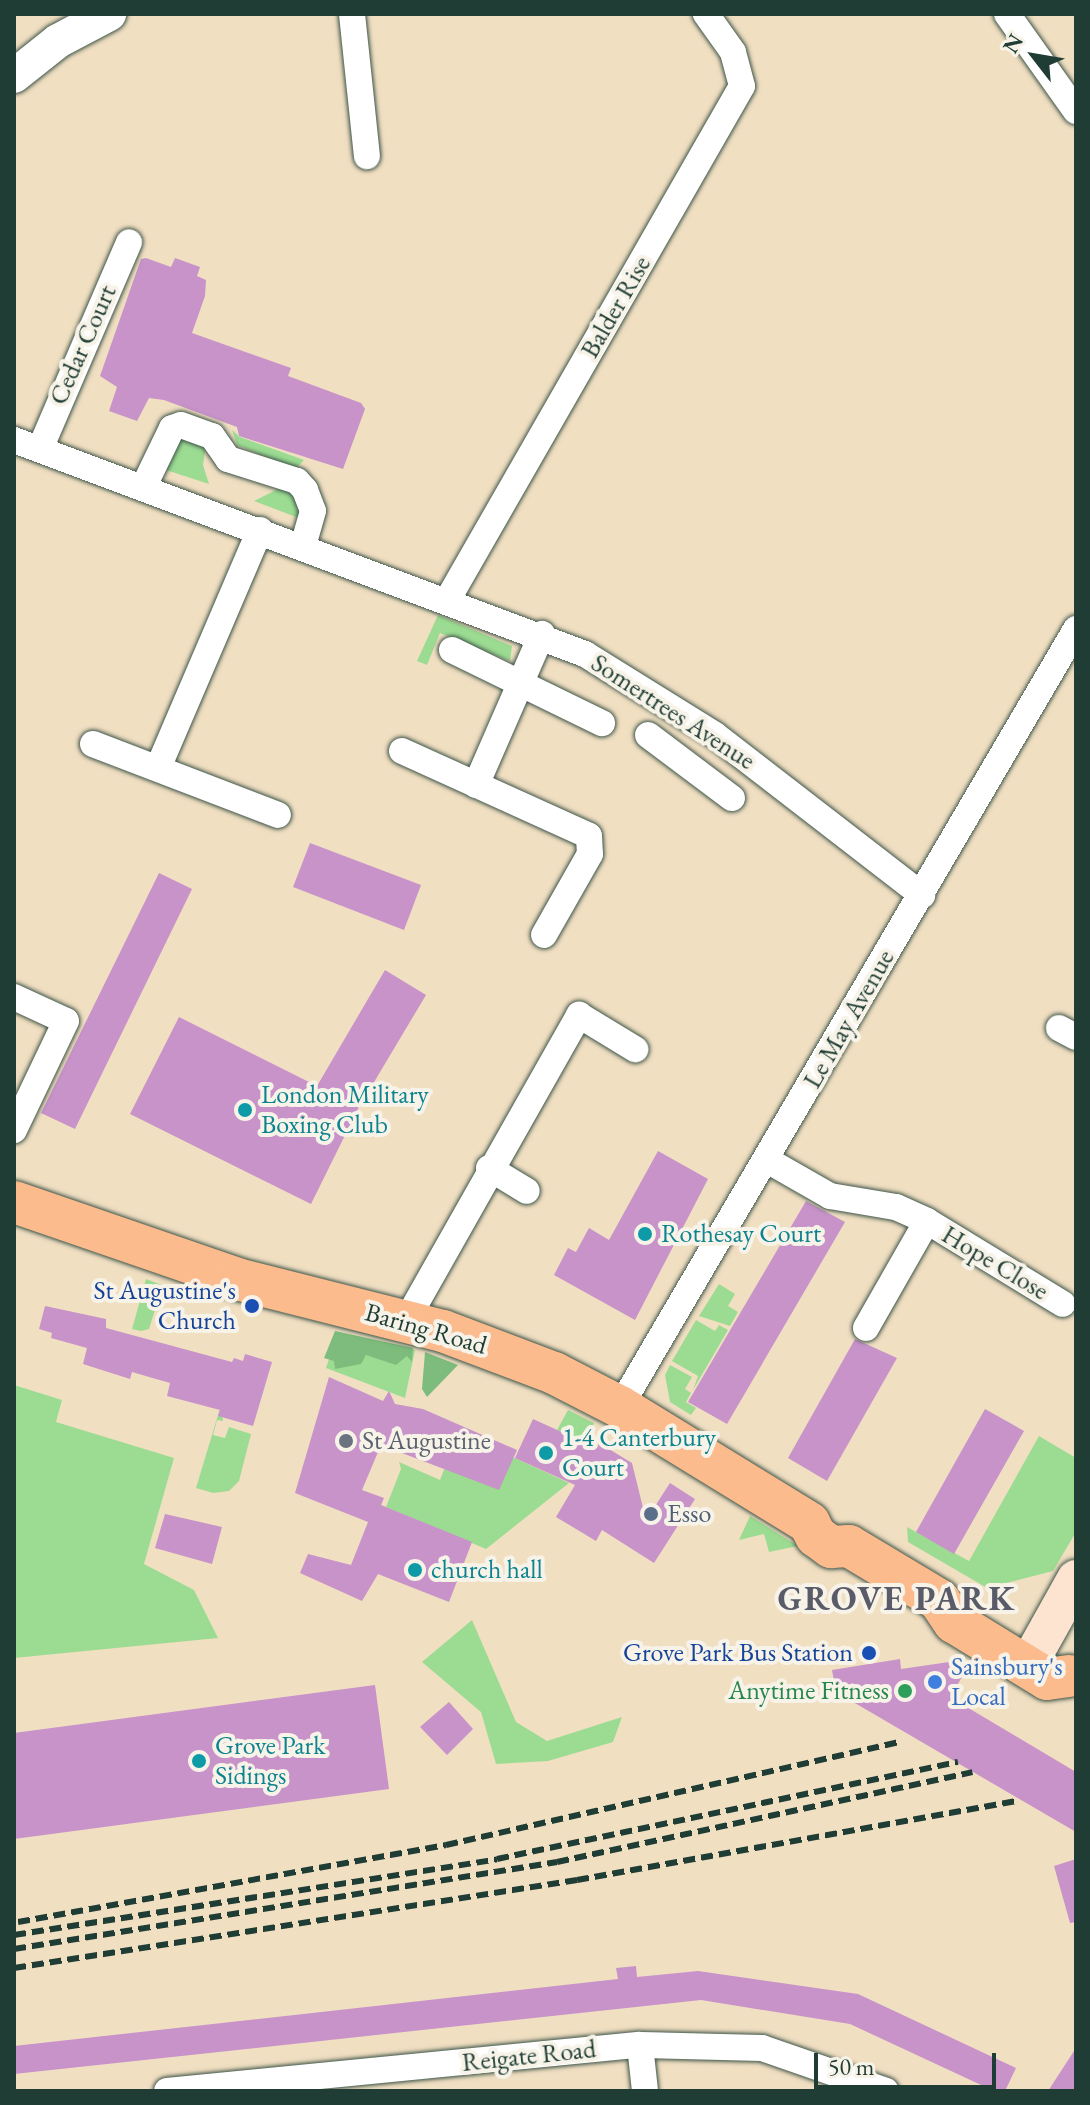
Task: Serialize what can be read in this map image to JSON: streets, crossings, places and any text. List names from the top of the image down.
{
  "streets": {
    "main road": ["Baring Road"],
    "street": [
      "Balder Rise",
      "Cedar Court",
      "Somertrees Avenue",
      "Le May Avenue",
      "Hope Close",
      "Reigate Road"
    ]
  },
  "crossings": [
    ["Balder Rise", "Somertrees Avenue"],
    ["Cedar Court", "Somertrees Avenue"],
    ["Somertrees Avenue", "Le May Avenue"],
    ["Le May Avenue", "Hope Close"],
    ["Le May Avenue", "Baring Road"]
  ],
  "districts": ["GROVE PARK"],
  "places": [
    "London Military Boxing Club",
    "Rothesay Court",
    "St Augustine's Church",
    "St Augustine",
    "1-4 Canterbury Court",
    "Esso",
    "church hall",
    "Grove Park Bus Station",
    "Sainsbury's Local",
    "Anytime Fitness",
    "Grove Park Sidings"
  ],
  "scale_bar": "50 m",
  "north": "top left"
}
